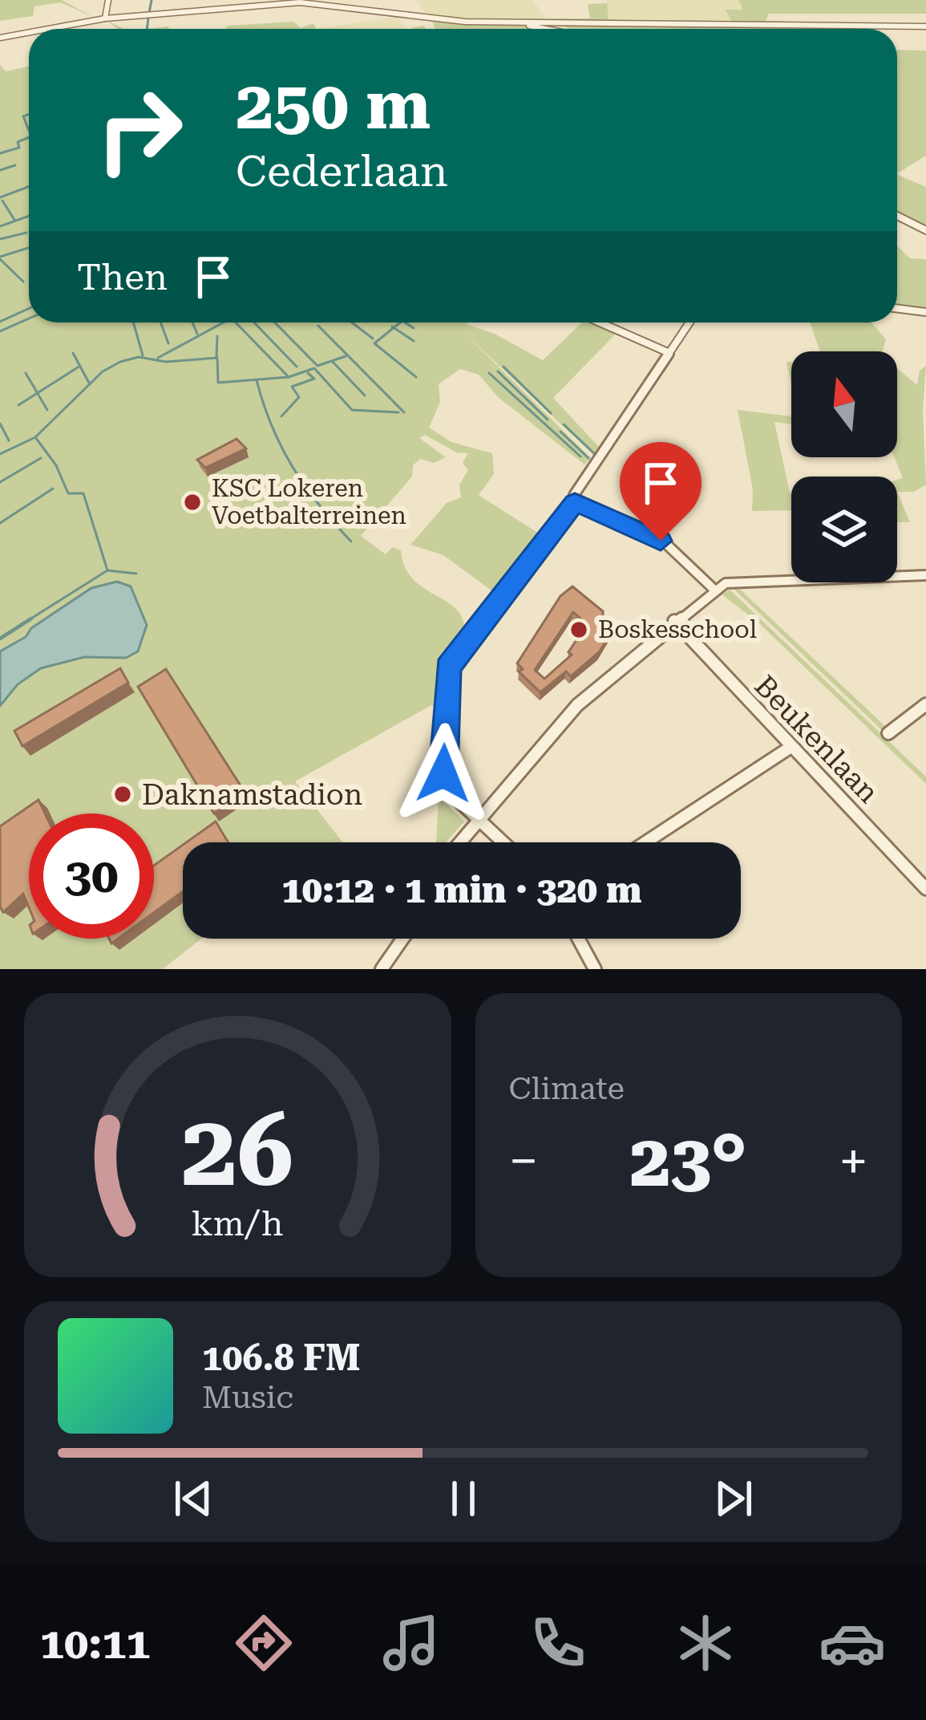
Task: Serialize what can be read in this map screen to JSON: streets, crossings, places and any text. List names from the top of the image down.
{
  "streets": {
    "street": ["Beukenlaan"]
  },
  "places": ["KSC Lokeren Voetbalterreinen", "Boskesschool", "Daknamstadion"],
  "north": "top",
  "page": {
    "turn": ["250 m", "Cederlaan"],
    "then": "Then",
    "limit": "30",
    "trip": "10:12 · 1 min · 320 m",
    "tile": "Climate",
    "heat": ["−", "23°", "+"],
    "song": ["106.8 FM", "Music"],
    "tabs": "10:11",
    "gauge": ["26", "km/h"]
  }
}
